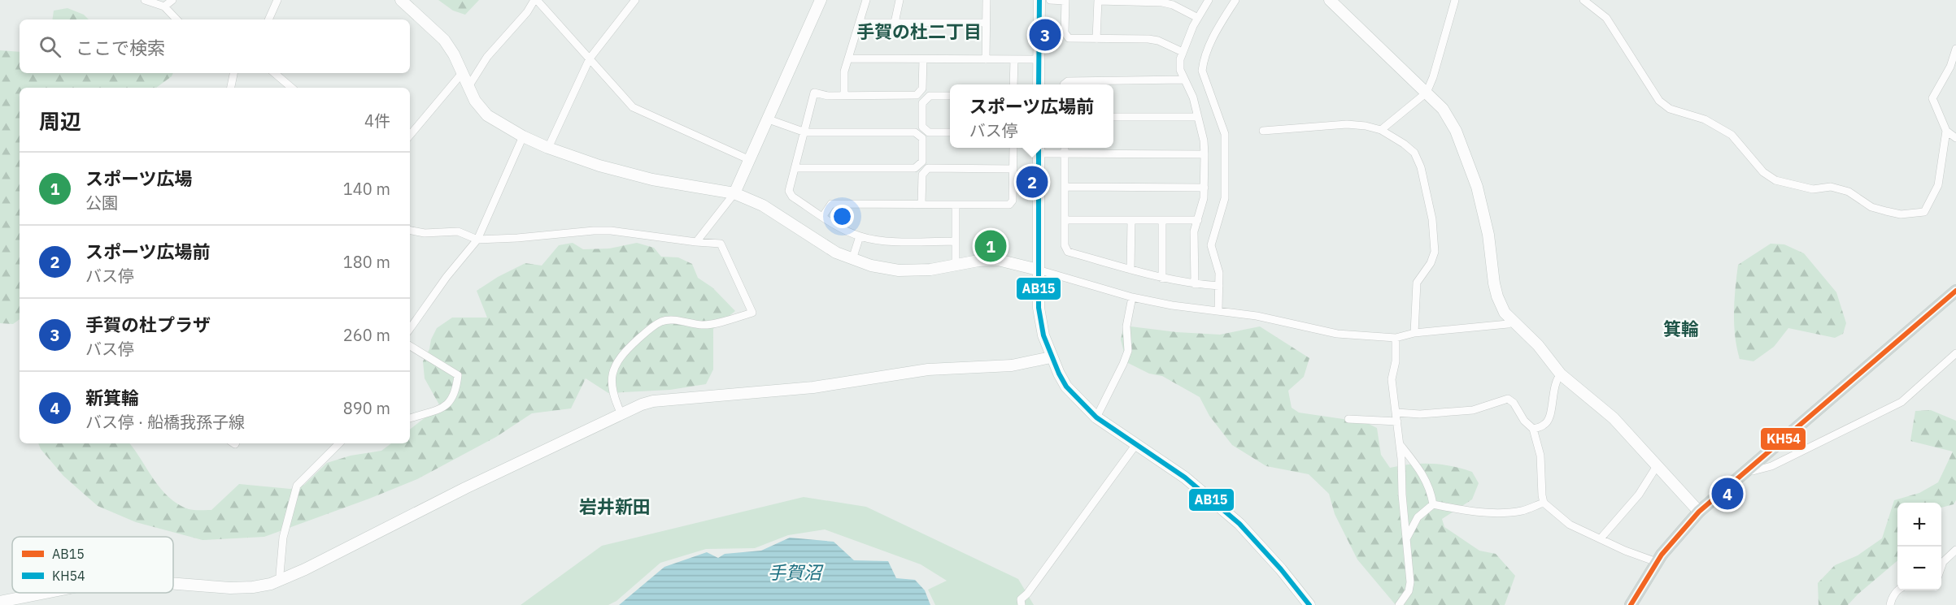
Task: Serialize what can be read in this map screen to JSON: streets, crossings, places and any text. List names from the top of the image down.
{
  "districts": ["手賀の杜二丁目", "箕輪", "岩井新田"],
  "water": ["手賀沼"],
  "lines": ["transit line AB15", "transit line KH54"],
  "legend": ["AB15", "KH54"],
  "page": {
    "pins": [
      "3",
      "2",
      "1",
      "4"
    ],
    "search": "ここで検索",
    "popup": ["スポーツ広場前", "バス停"],
    "heading": ["周辺", "4件"],
    "list": [
      {
        "mark": "1",
        "name": "スポーツ広場",
        "note": "公園",
        "value": "140 m"
      },
      {
        "mark": "2",
        "name": "スポーツ広場前",
        "note": "バス停",
        "value": "180 m"
      },
      {
        "mark": "3",
        "name": "手賀の杜プラザ",
        "note": "バス停",
        "value": "260 m"
      },
      {
        "mark": "4",
        "name": "新箕輪",
        "note": "バス停 · 船橋我孫子線",
        "value": "890 m"
      }
    ],
    "map_buttons": ["+", "−"]
  }
}
